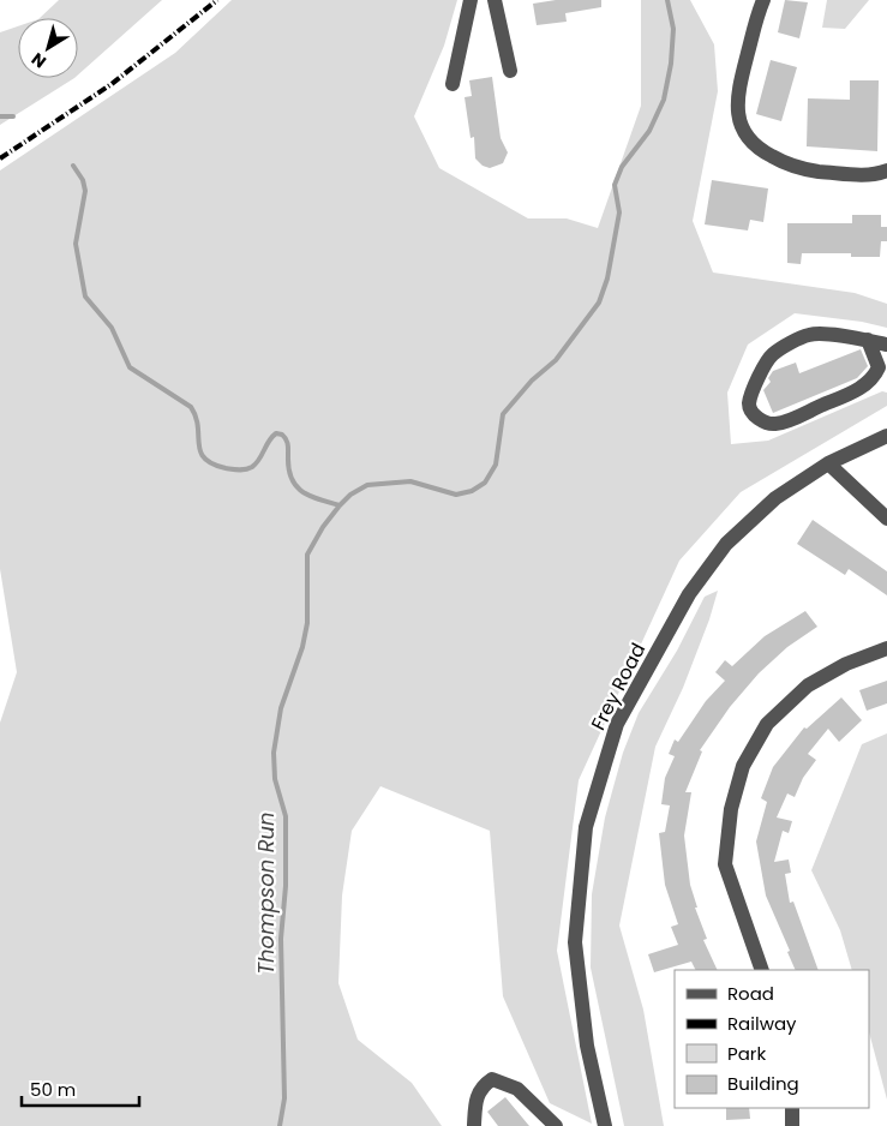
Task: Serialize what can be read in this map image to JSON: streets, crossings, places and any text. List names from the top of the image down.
{
  "streets": {
    "street": ["Frey Road"]
  },
  "water": ["Thompson Run"],
  "legend": [
    "Road",
    "Railway",
    "Park",
    "Building"
  ],
  "scale_bar": "50 m",
  "north": "bottom left"
}
